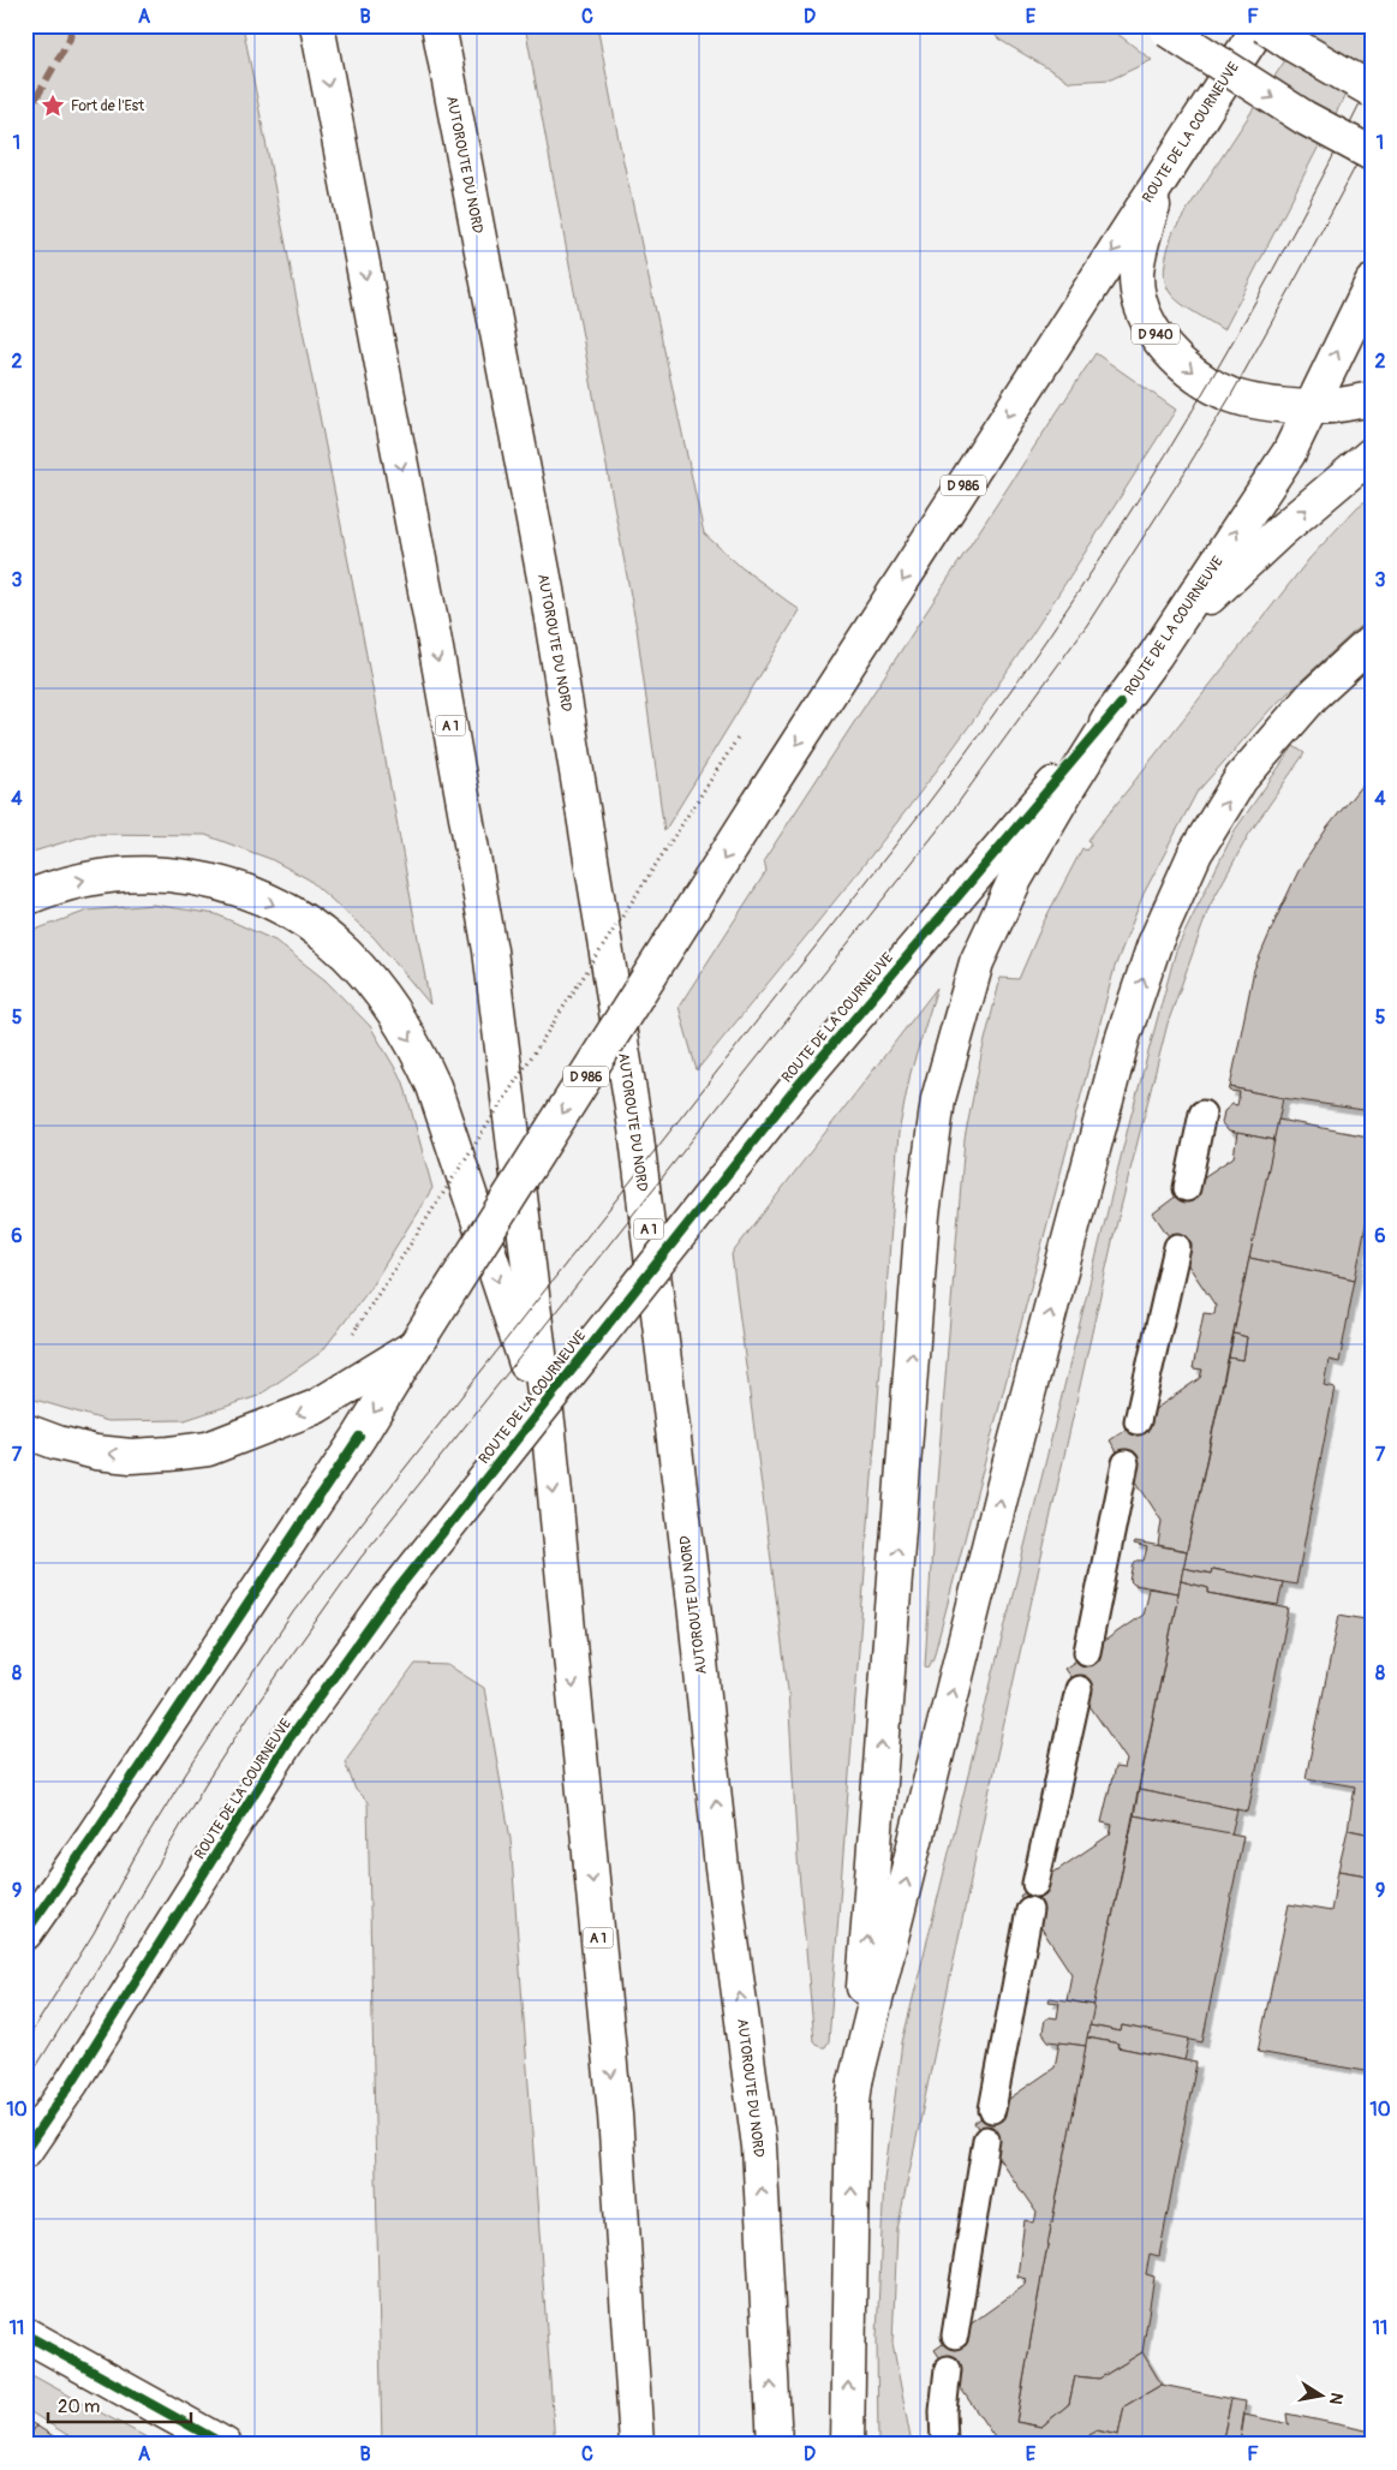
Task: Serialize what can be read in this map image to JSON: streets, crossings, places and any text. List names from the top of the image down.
{
  "streets": {
    "main road": [
      "ROUTE DE LA COURNEUVE",
      "AUTOROUTE DU NORD",
      "D 940",
      "D 986",
      "A 1"
    ]
  },
  "crossings": [
    ["ROUTE DE LA COURNEUVE", "D 940"]
  ],
  "places": {
    "place": ["Fort de l'Est"]
  },
  "scale_bar": "20 m",
  "north": "right",
  "grid": {
    "columns": [
      "A",
      "B",
      "C",
      "D",
      "E",
      "F"
    ],
    "rows": [
      "1",
      "2",
      "3",
      "4",
      "5",
      "6",
      "7",
      "8",
      "9",
      "10",
      "11"
    ]
  }
}
